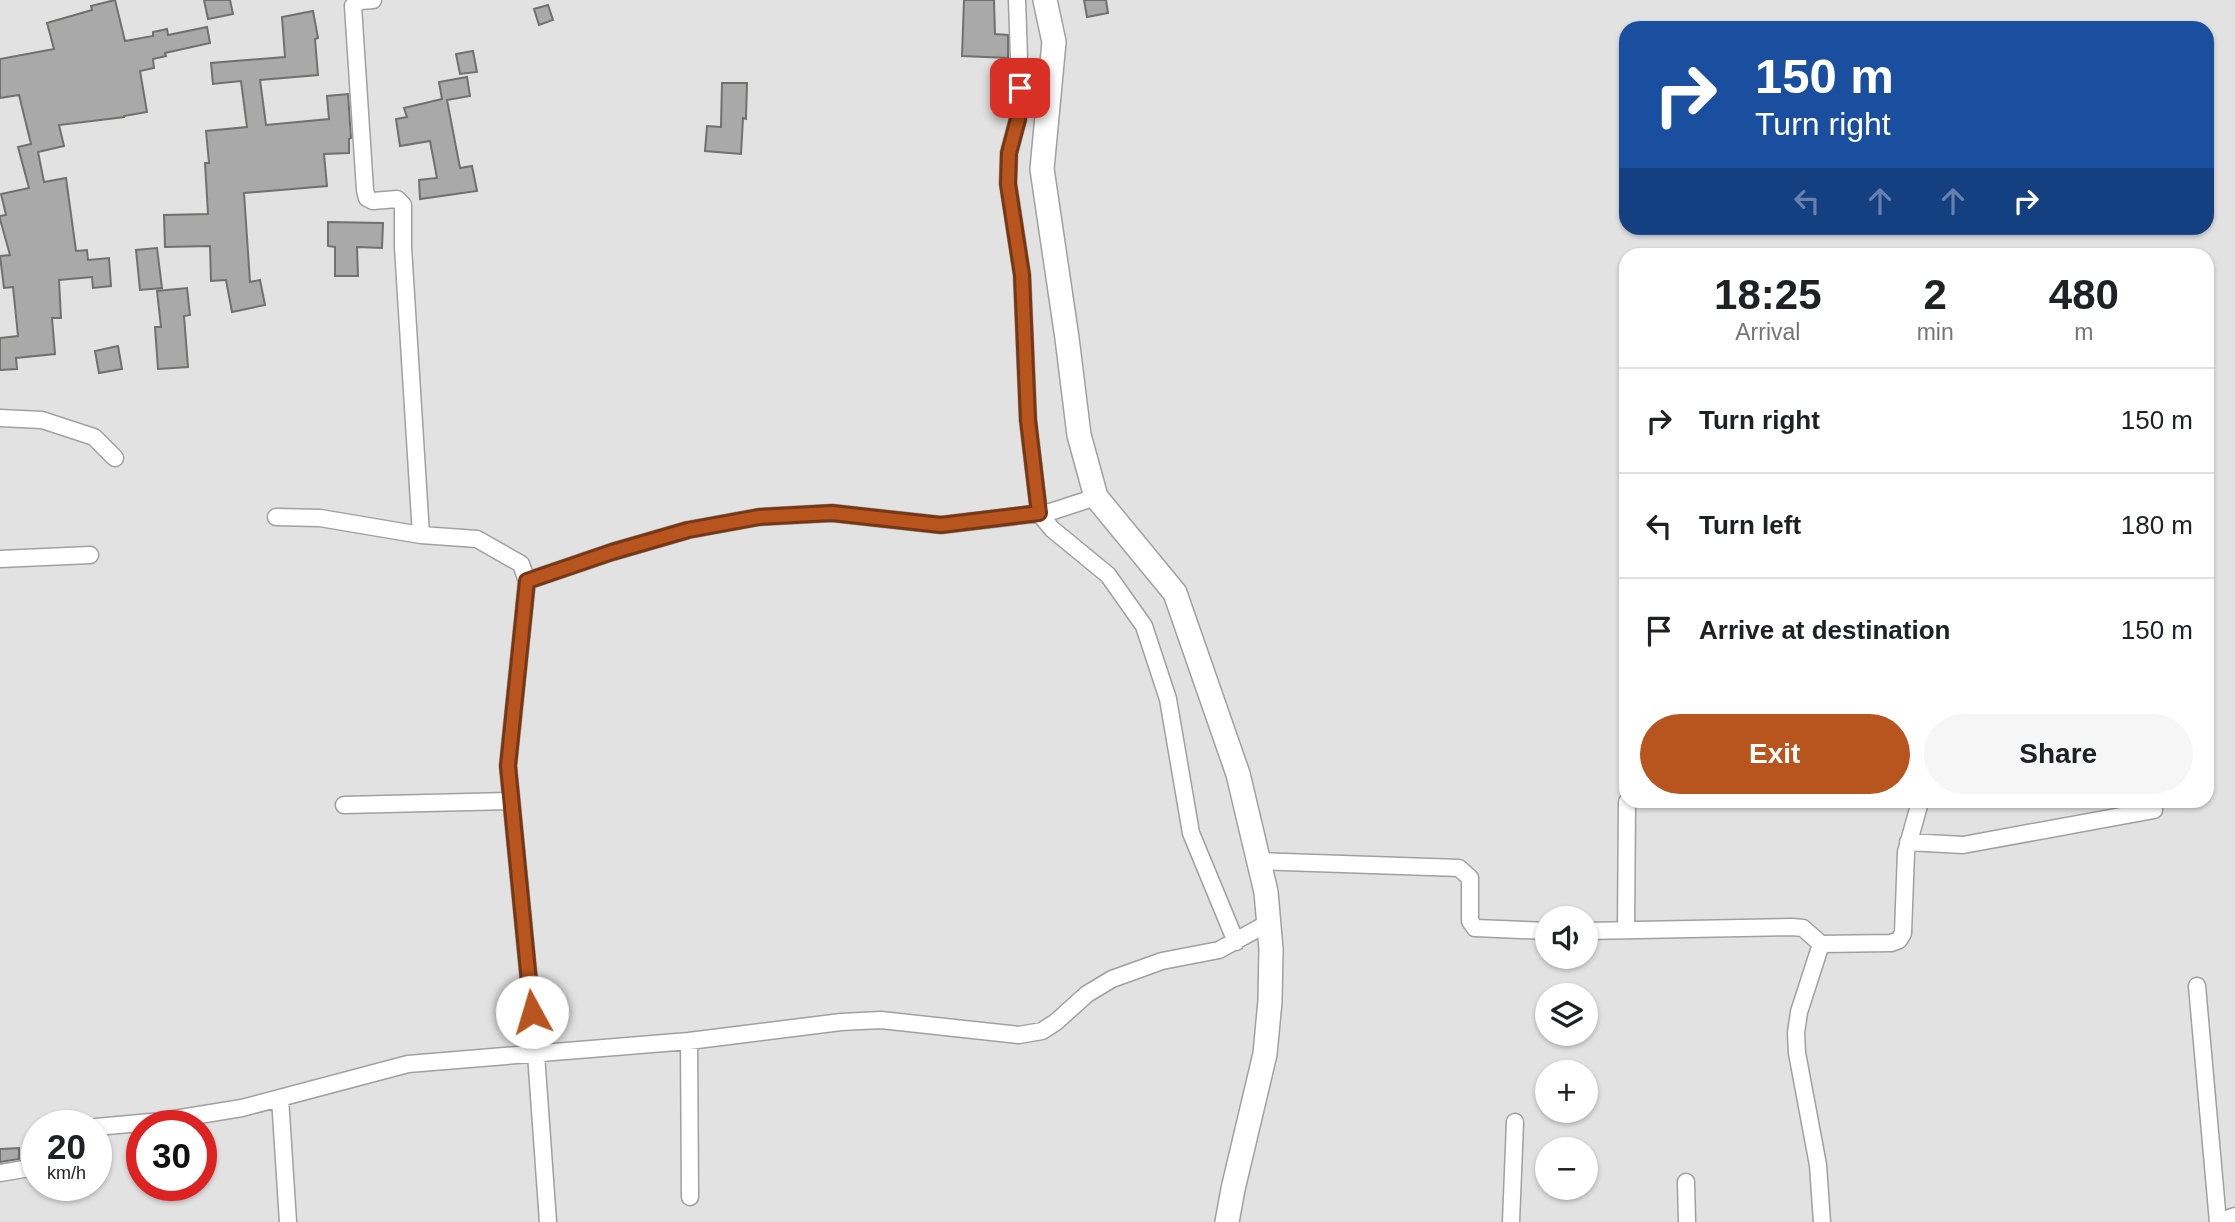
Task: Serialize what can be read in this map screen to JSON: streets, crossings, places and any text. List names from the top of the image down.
{
  "page": {
    "turn": ["150 m", "Turn right"],
    "eta": [
      "18:25",
      "Arrival",
      "2",
      "min",
      "480",
      "m"
    ],
    "list": [
      {
        "name": "Turn right",
        "value": "150 m"
      },
      {
        "name": "Turn left",
        "value": "180 m"
      },
      {
        "name": "Arrive at destination",
        "value": "150 m"
      }
    ],
    "buttons": ["Exit", "Share"],
    "map_buttons": ["+", "−"],
    "speed": "20 km/h",
    "limit": "30"
  }
}
